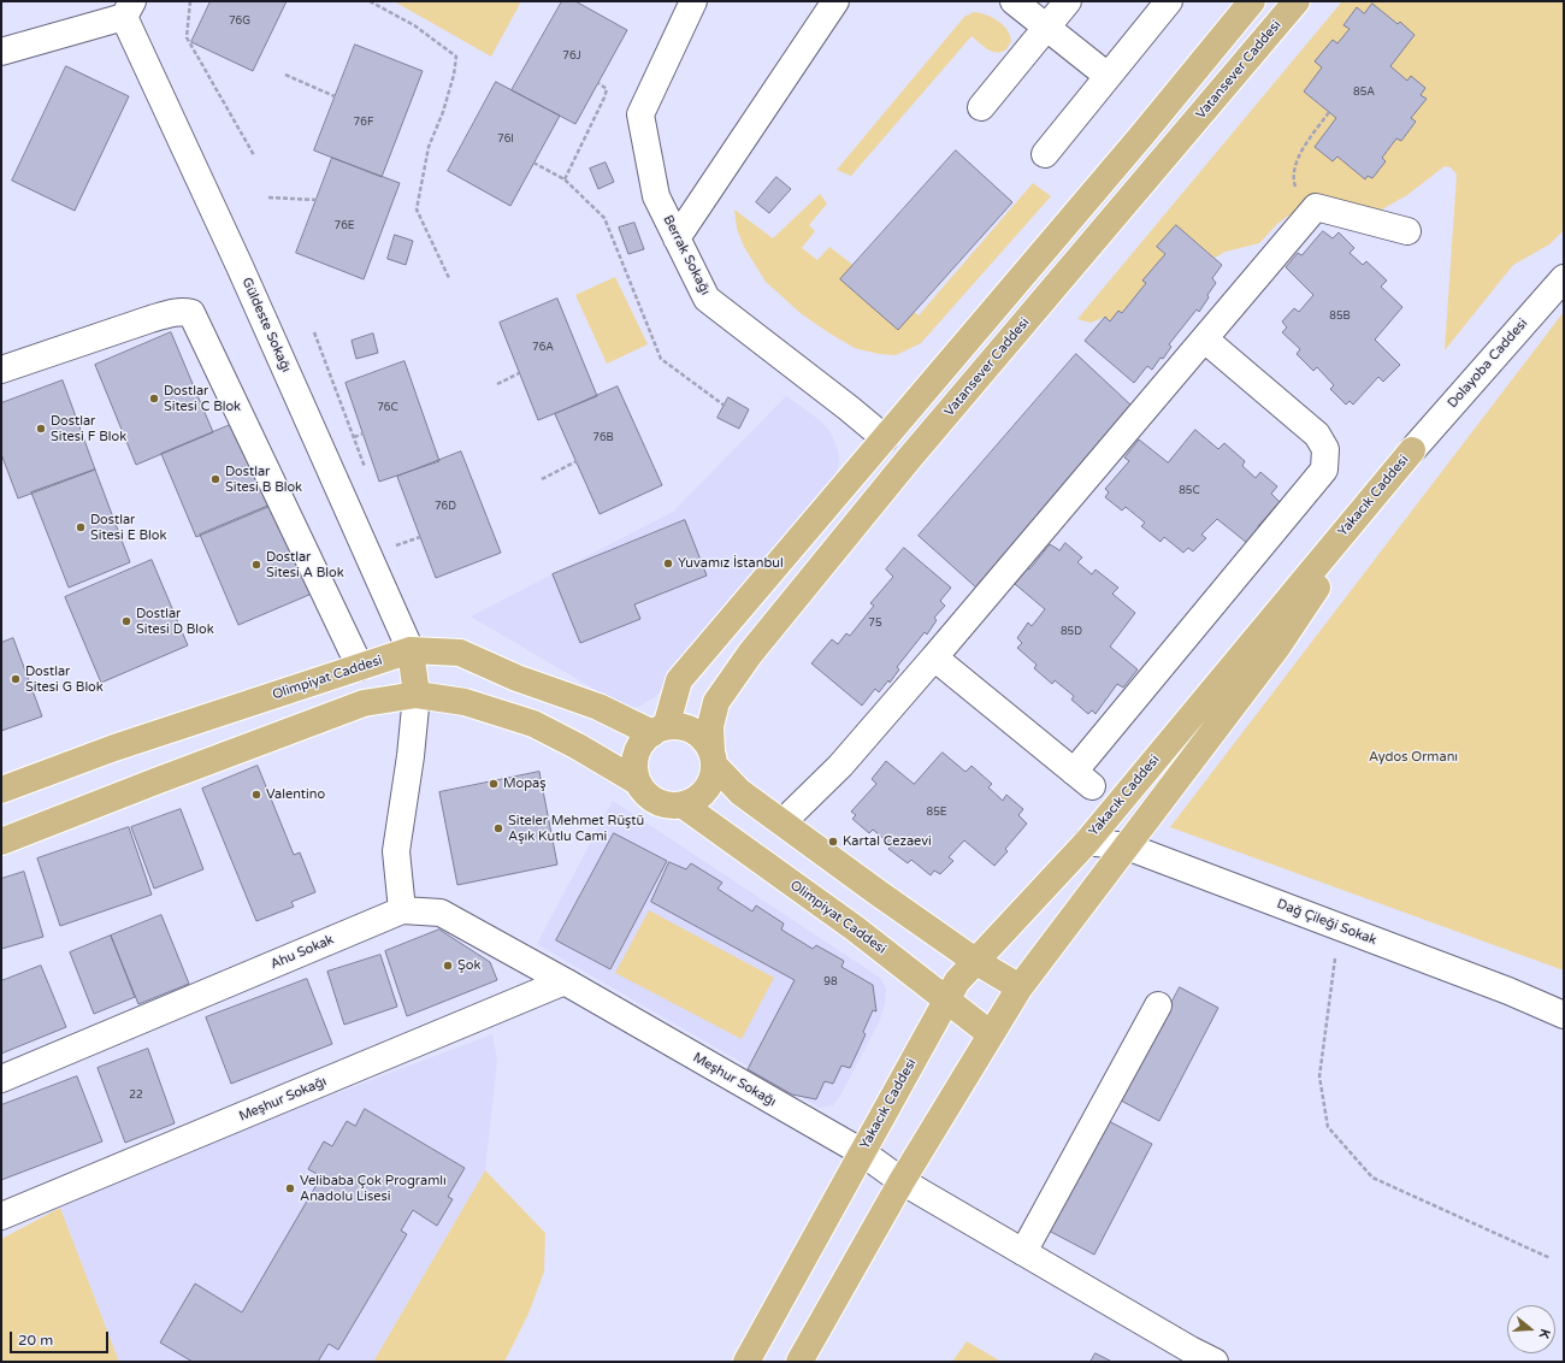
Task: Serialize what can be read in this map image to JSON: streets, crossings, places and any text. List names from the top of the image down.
{
  "streets": {
    "main road": ["Vatansever Caddesi", "Yakacık Caddesi", "Olimpiyat Caddesi"],
    "street": [
      "Berrak Sokağı",
      "Güldeste Sokağı",
      "Dolayoba Caddesi",
      "Dağ Çileği Sokak",
      "Ahu Sokak",
      "Meşhur Sokağı"
    ]
  },
  "crossings": [
    ["Vatansever Caddesi", "Olimpiyat Caddesi"],
    ["Güldeste Sokağı", "Olimpiyat Caddesi"],
    ["Dolayoba Caddesi", "Yakacık Caddesi"],
    ["Yakacık Caddesi", "Olimpiyat Caddesi"],
    ["Yakacık Caddesi", "Dağ Çileği Sokak"],
    ["Yakacık Caddesi", "Meşhur Sokağı"],
    ["Ahu Sokak", "Meşhur Sokağı"]
  ],
  "parks": ["Aydos Ormanı"],
  "places": [
    "Dostlar Sitesi C Blok",
    "Dostlar Sitesi F Blok",
    "Dostlar Sitesi B Blok",
    "Dostlar Sitesi E Blok",
    "Yuvamız İstanbul",
    "Dostlar Sitesi A Blok",
    "Dostlar Sitesi D Blok",
    "Dostlar Sitesi G Blok",
    "Mopaş",
    "Valentino",
    "Siteler Mehmet Rüştü Aşık Kutlu Cami",
    "Kartal Cezaevi",
    "Şok",
    "Velibaba Çok Programlı Anadolu Lisesi"
  ],
  "house_numbers": [
    "76G",
    "76J",
    "85A",
    "76F",
    "76I",
    "76E",
    "85B",
    "76A",
    "76C",
    "76B",
    "85C",
    "76D",
    "75",
    "85D",
    "85E",
    "98",
    "22"
  ],
  "scale_bar": "20 m",
  "north": "right"
}
